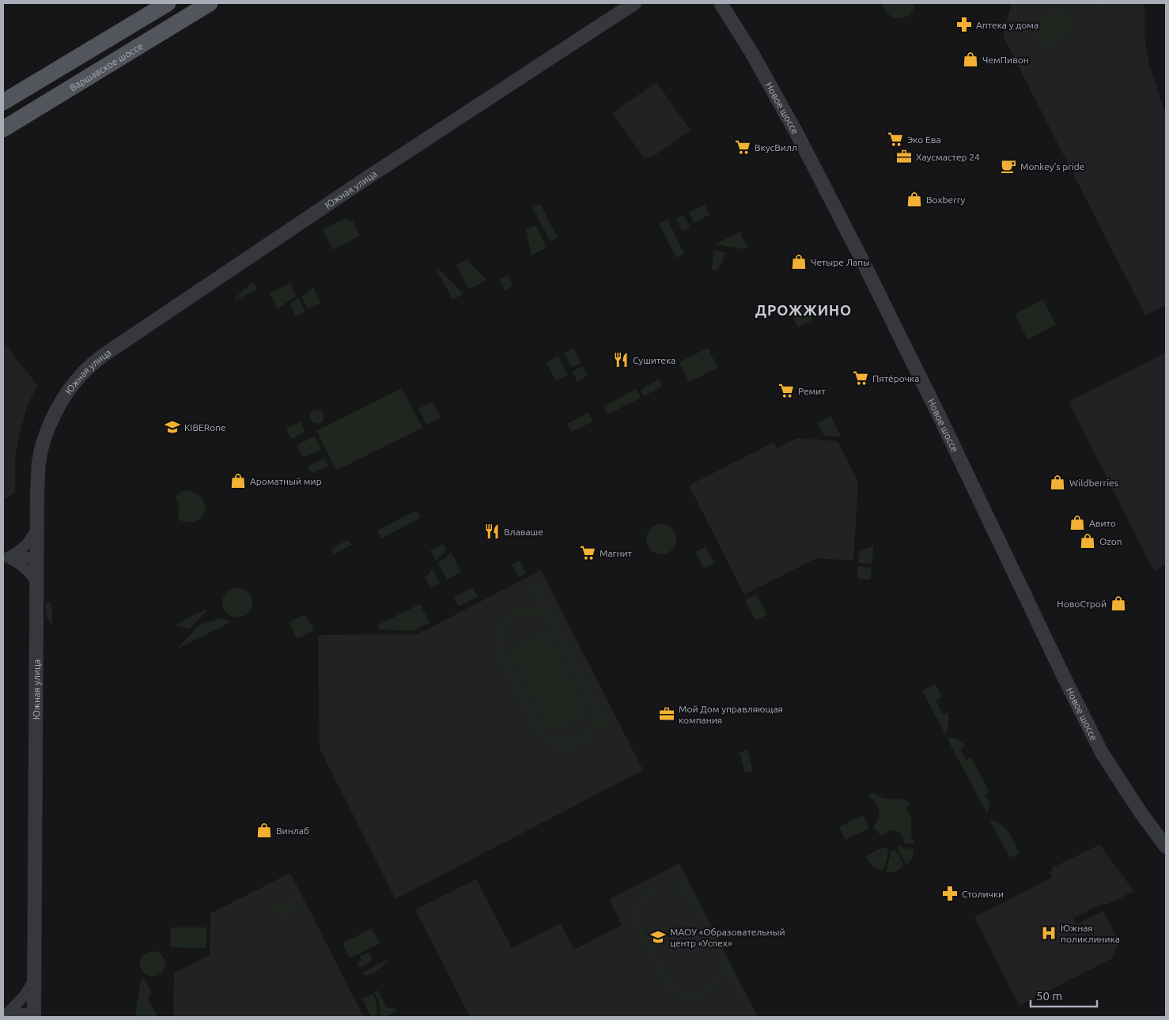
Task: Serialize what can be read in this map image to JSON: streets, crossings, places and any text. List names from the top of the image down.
{
  "streets": {
    "main road": ["Варшавское шоссе"],
    "street": ["Новое шоссе", "Южная улица"]
  },
  "districts": ["ДРОЖЖИНО"],
  "places": {
    "pharmacy": ["Аптека у дома", "Столички"],
    "shop": [
      "ЧемПивон",
      "Boxberry",
      "Четыре Лапы",
      "Ароматный мир",
      "Wildberries",
      "Авито",
      "Ozon",
      "НовоСтрой",
      "Винлаб"
    ],
    "supermarket": [
      "Эко Ева",
      "ВкусВилл",
      "Пятёрочка",
      "Ремит",
      "Магнит"
    ],
    "office": ["Хаусмастер 24", "Мой Дом управляющая компания"],
    "cafe": ["Monkey’s pride"],
    "restaurant": ["Сушитека", "Влаваше"],
    "school or university": ["KIBERone", "МАОУ «Образовательный центр «Успех»"],
    "hospital": ["Южная поликлиника"]
  },
  "scale_bar": "50 m"
}
